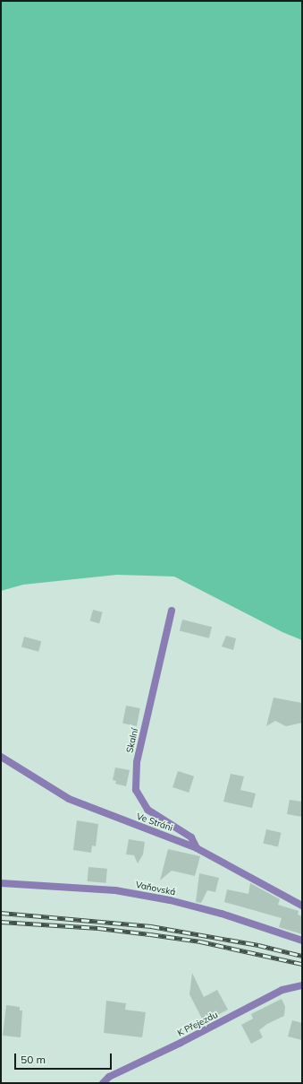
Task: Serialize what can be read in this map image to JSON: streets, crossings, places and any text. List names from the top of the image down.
{
  "streets": {
    "street": [
      "Skalní",
      "Ve Stráni",
      "Vaňovská",
      "K Přejezdu"
    ]
  },
  "crossings": [
    ["Skalní", "Ve Stráni"]
  ],
  "scale_bar": "50 m"
}
